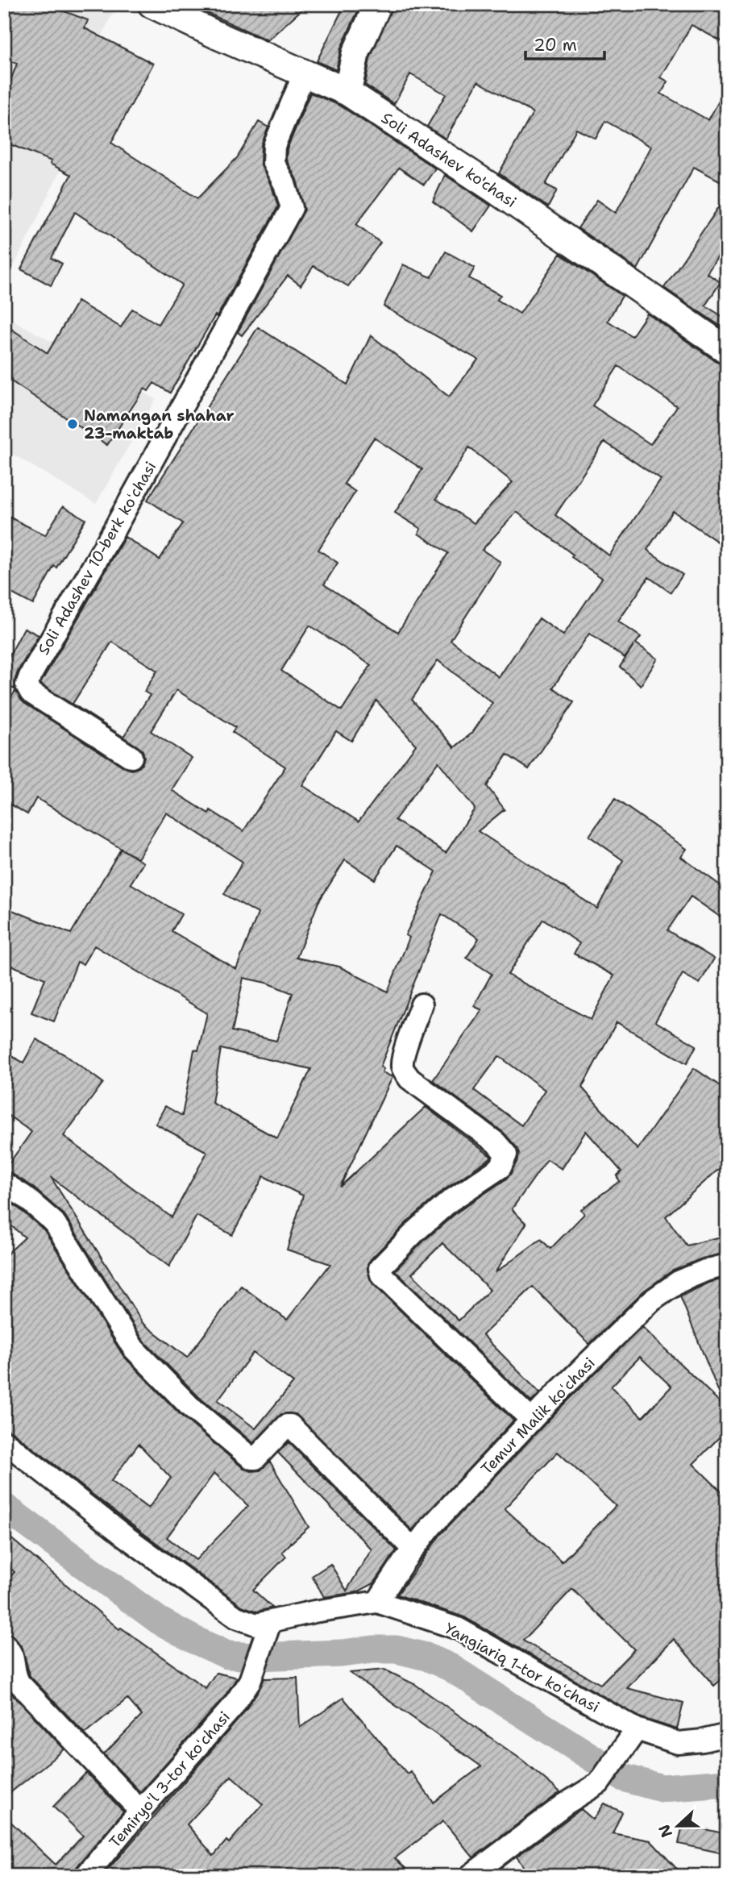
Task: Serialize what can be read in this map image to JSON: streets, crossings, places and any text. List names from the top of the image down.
{
  "streets": {
    "street": [
      "Soli Adashev ko'chasi",
      "Soli Adashev 10-berk koʻchasi",
      "Temur Malik koʻchasi",
      "Yangiariq 1-tor koʻchasi",
      "Temiryoʻl 3-tor koʻchasi"
    ]
  },
  "crossings": [
    ["Soli Adashev ko'chasi", "Soli Adashev 10-berk koʻchasi"],
    ["Temur Malik koʻchasi", "Yangiariq 1-tor koʻchasi"],
    ["Yangiariq 1-tor koʻchasi", "Temiryoʻl 3-tor koʻchasi"]
  ],
  "places": ["Namangan shahar 23-maktab"],
  "scale_bar": "20 m",
  "north": "left"
}
